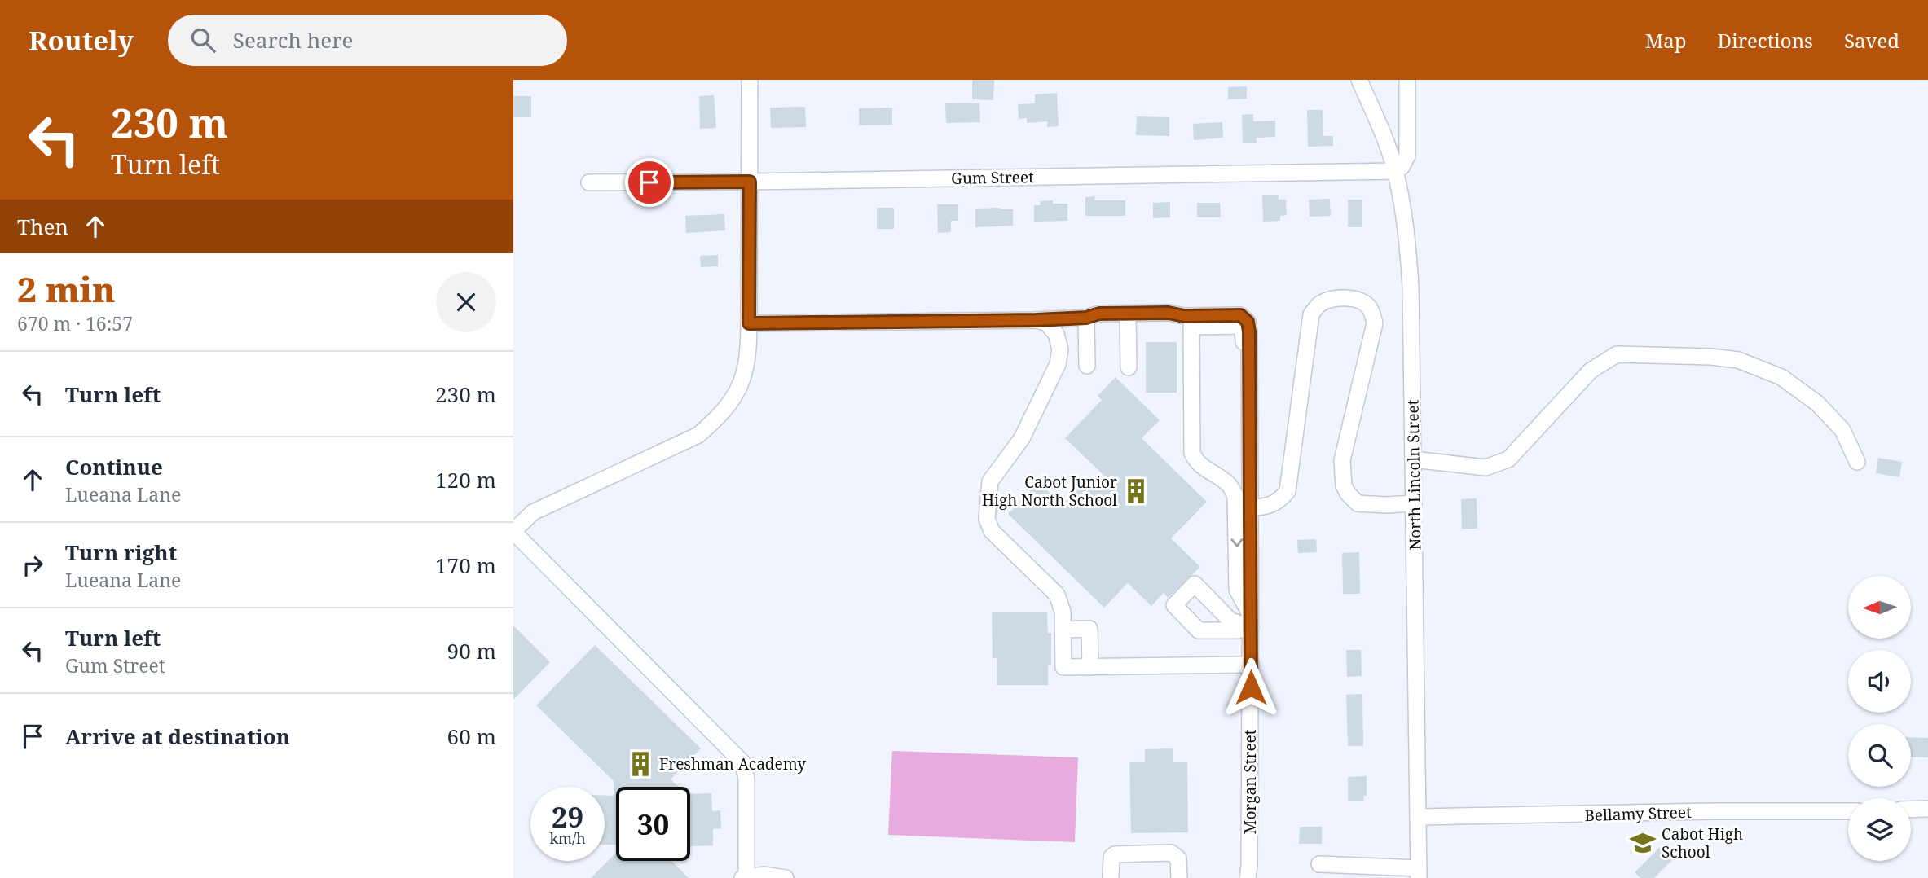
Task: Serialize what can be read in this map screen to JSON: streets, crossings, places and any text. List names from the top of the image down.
{
  "streets": {
    "street": [
      "Gum Street",
      "North Lincoln Street",
      "Morgan Street",
      "Bellamy Street"
    ]
  },
  "crossings": [
    ["Gum Street", "North Lincoln Street"],
    ["North Lincoln Street", "Bellamy Street"]
  ],
  "places": {
    "building": ["Cabot Junior High North School", "Freshman Academy"],
    "school or university": ["Cabot High School"]
  },
  "north": "left",
  "page": {
    "header": "Routely",
    "search": "Search here",
    "nav": ["Map", "Directions", "Saved"],
    "turn": ["230 m", "Turn left"],
    "then": "Then",
    "heading": ["2 min", "670 m · 16:57"],
    "list": [
      {
        "name": "Turn left",
        "value": "230 m"
      },
      {
        "name": "Continue",
        "note": "Lueana Lane",
        "value": "120 m"
      },
      {
        "name": "Turn right",
        "note": "Lueana Lane",
        "value": "170 m"
      },
      {
        "name": "Turn left",
        "note": "Gum Street",
        "value": "90 m"
      },
      {
        "name": "Arrive at destination",
        "value": "60 m"
      }
    ],
    "speed": "29 km/h",
    "limit": "30"
  }
}
